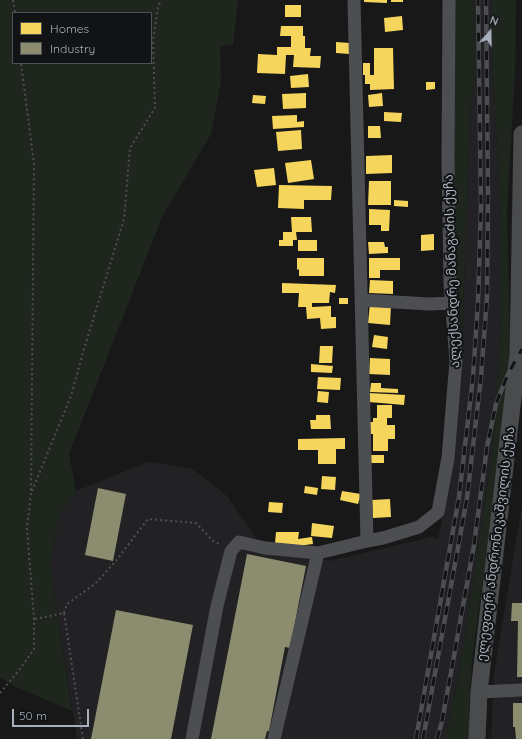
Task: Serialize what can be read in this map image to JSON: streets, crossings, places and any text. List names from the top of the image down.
{
  "streets": {
    "main road": ["ელეფთერ ანდრონიკაშვილის ქუჩა"],
    "street": ["ალექსანდრე მანაგაძის ქუჩა"]
  },
  "legend": ["Homes", "Industry"],
  "scale_bar": "50 m",
  "north": "top"
}
